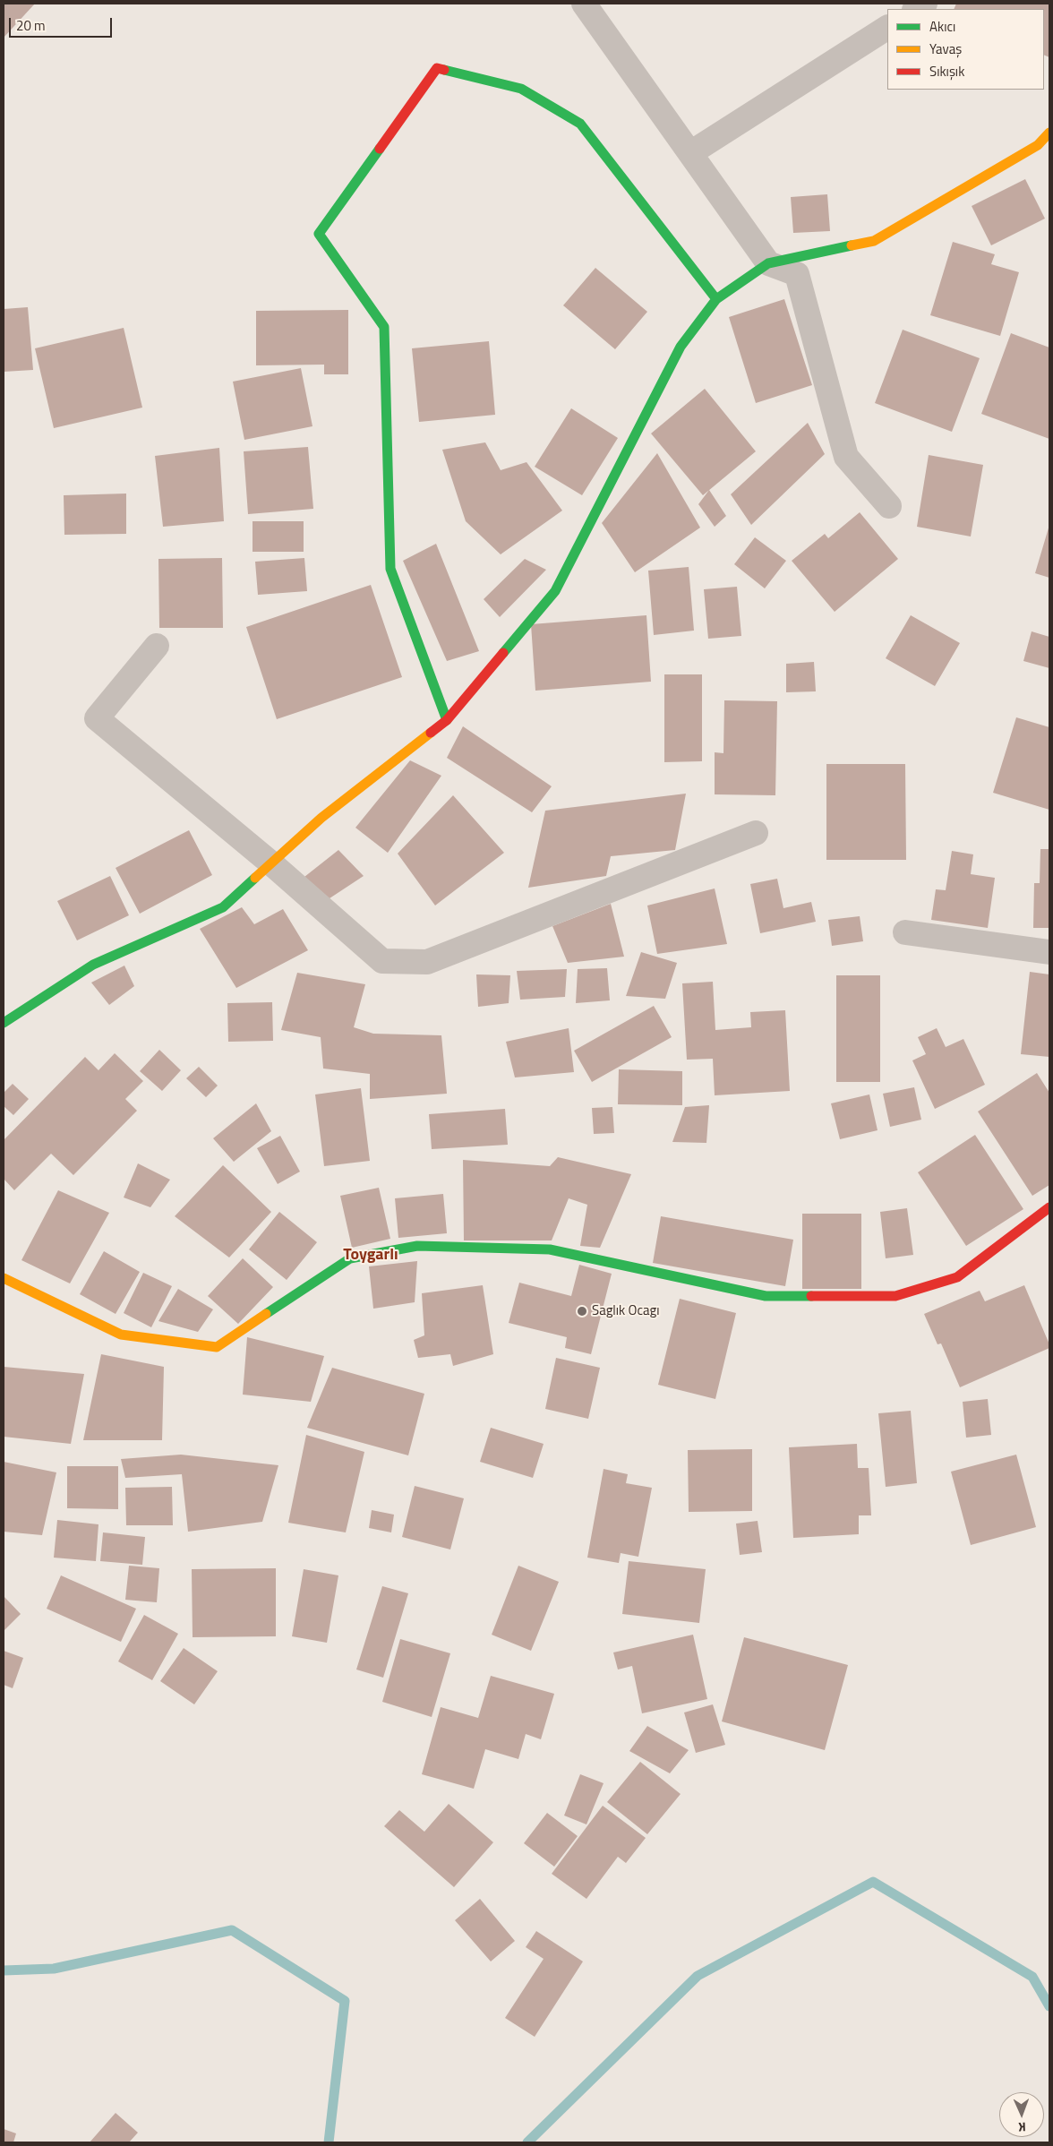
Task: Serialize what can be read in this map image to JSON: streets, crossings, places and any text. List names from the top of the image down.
{
  "districts": ["Toygarlı"],
  "places": ["Saglık Ocagı"],
  "legend": ["Akıcı", "Yavaş", "Sıkışık"],
  "scale_bar": "20 m",
  "north": "bottom"
}
